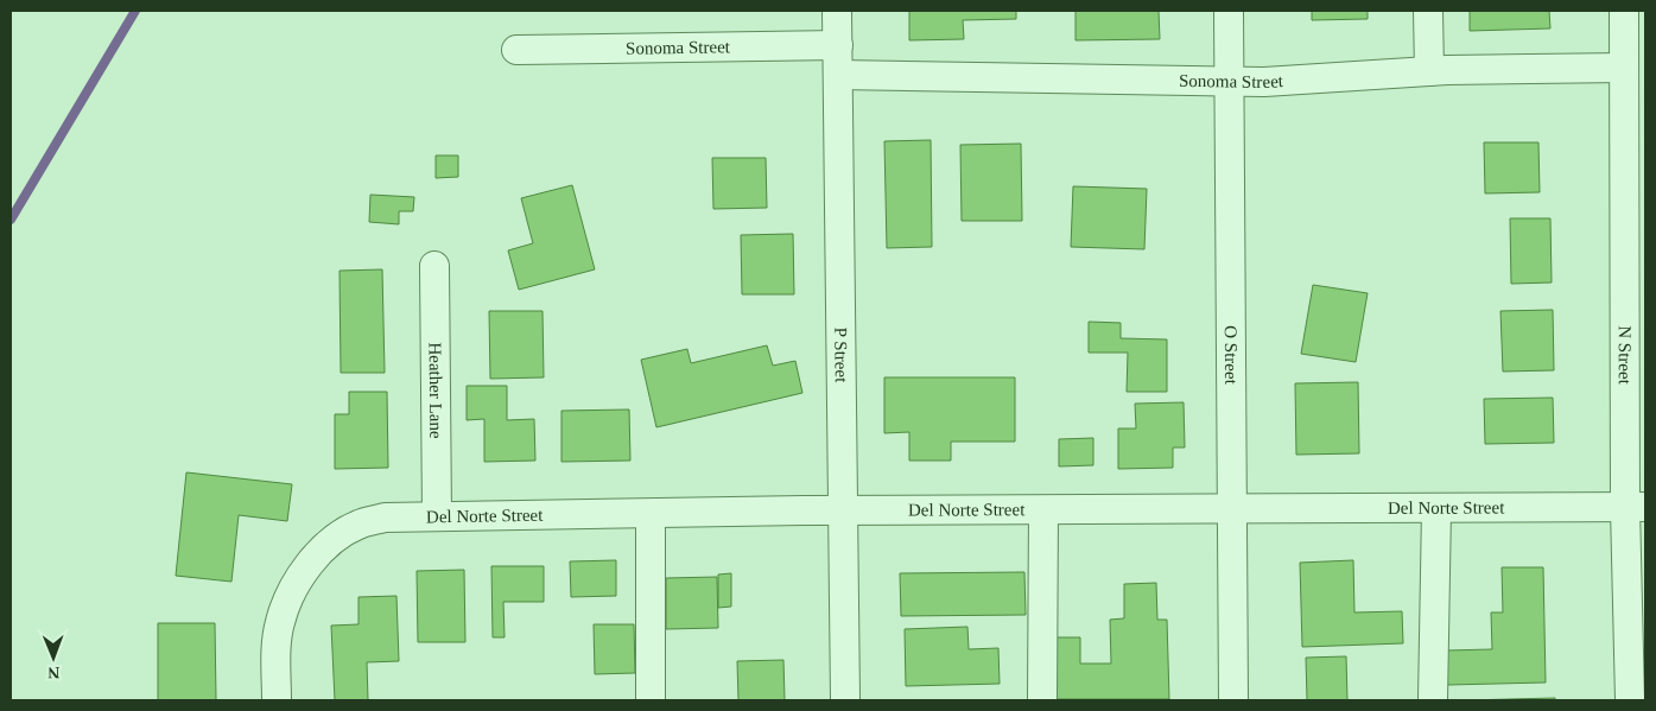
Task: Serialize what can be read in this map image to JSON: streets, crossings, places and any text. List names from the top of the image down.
{
  "streets": {
    "street": [
      "Sonoma Street",
      "P Street",
      "O Street",
      "N Street",
      "Heather Lane",
      "Del Norte Street"
    ]
  },
  "crossings": [
    ["Sonoma Street", "P Street"],
    ["Sonoma Street", "O Street"],
    ["Sonoma Street", "N Street"],
    ["P Street", "Del Norte Street"],
    ["O Street", "Del Norte Street"],
    ["N Street", "Del Norte Street"],
    ["Heather Lane", "Del Norte Street"]
  ],
  "north": "bottom"
}
